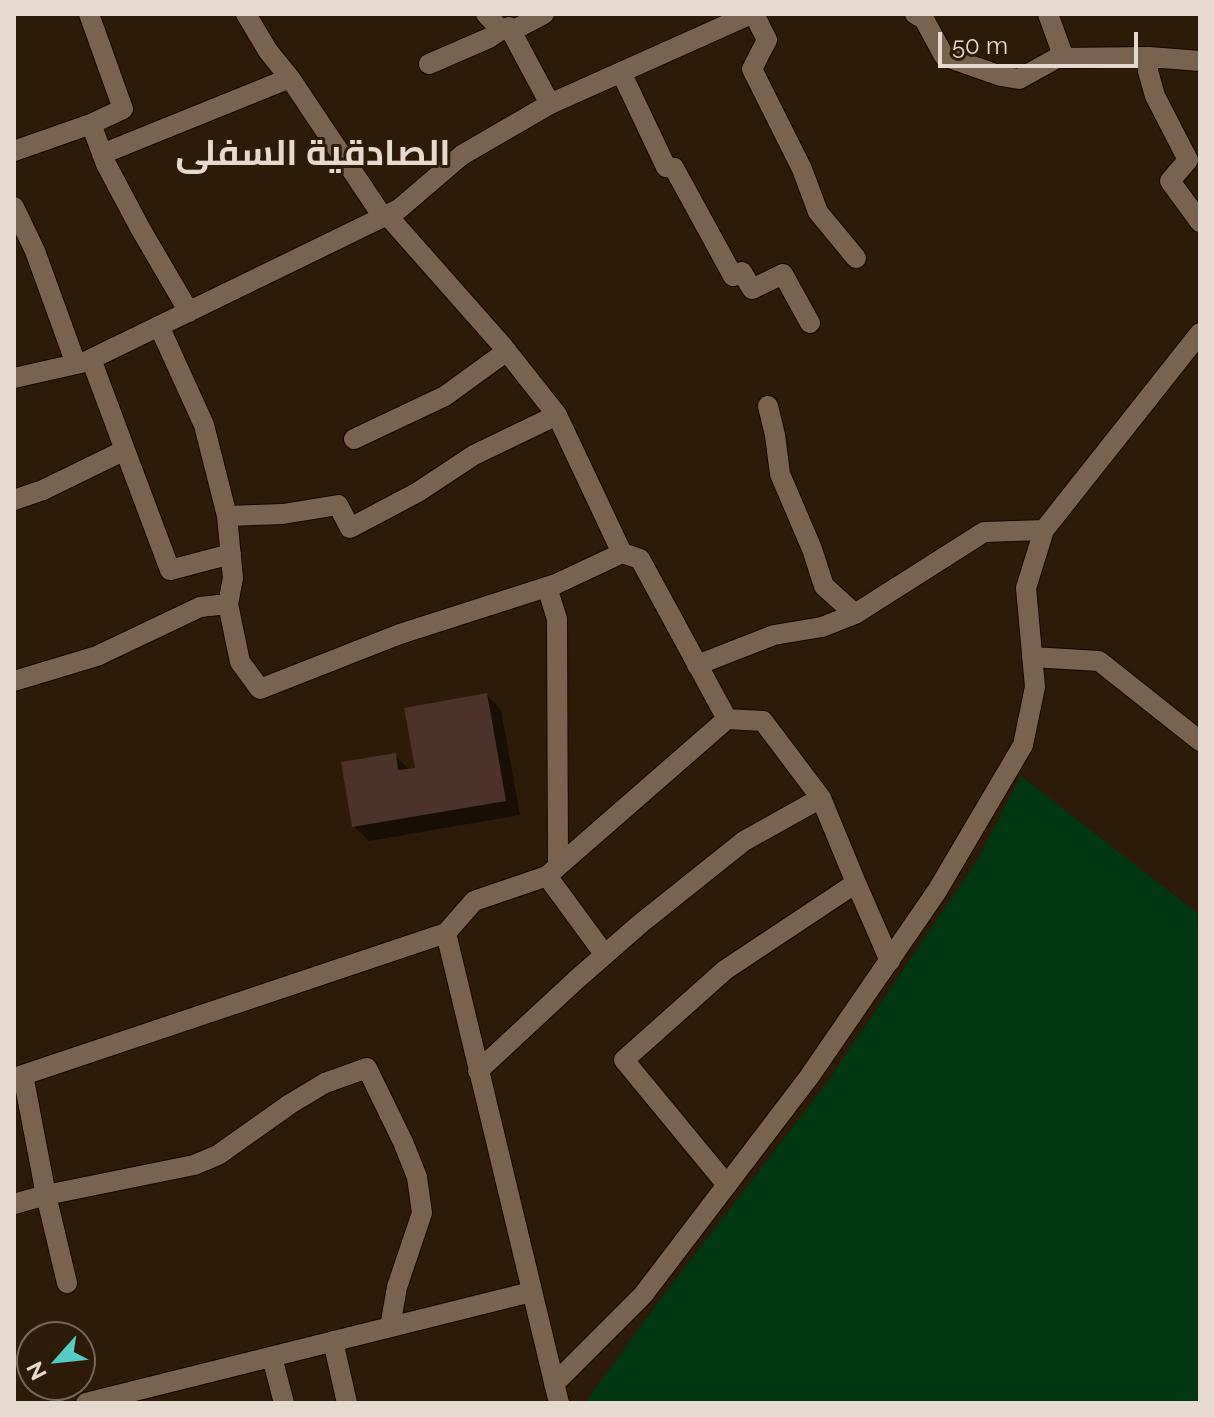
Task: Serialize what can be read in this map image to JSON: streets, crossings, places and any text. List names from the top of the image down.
{
  "districts": ["الصادقية السفلى"],
  "scale_bar": "50 m",
  "north": "bottom left"
}
